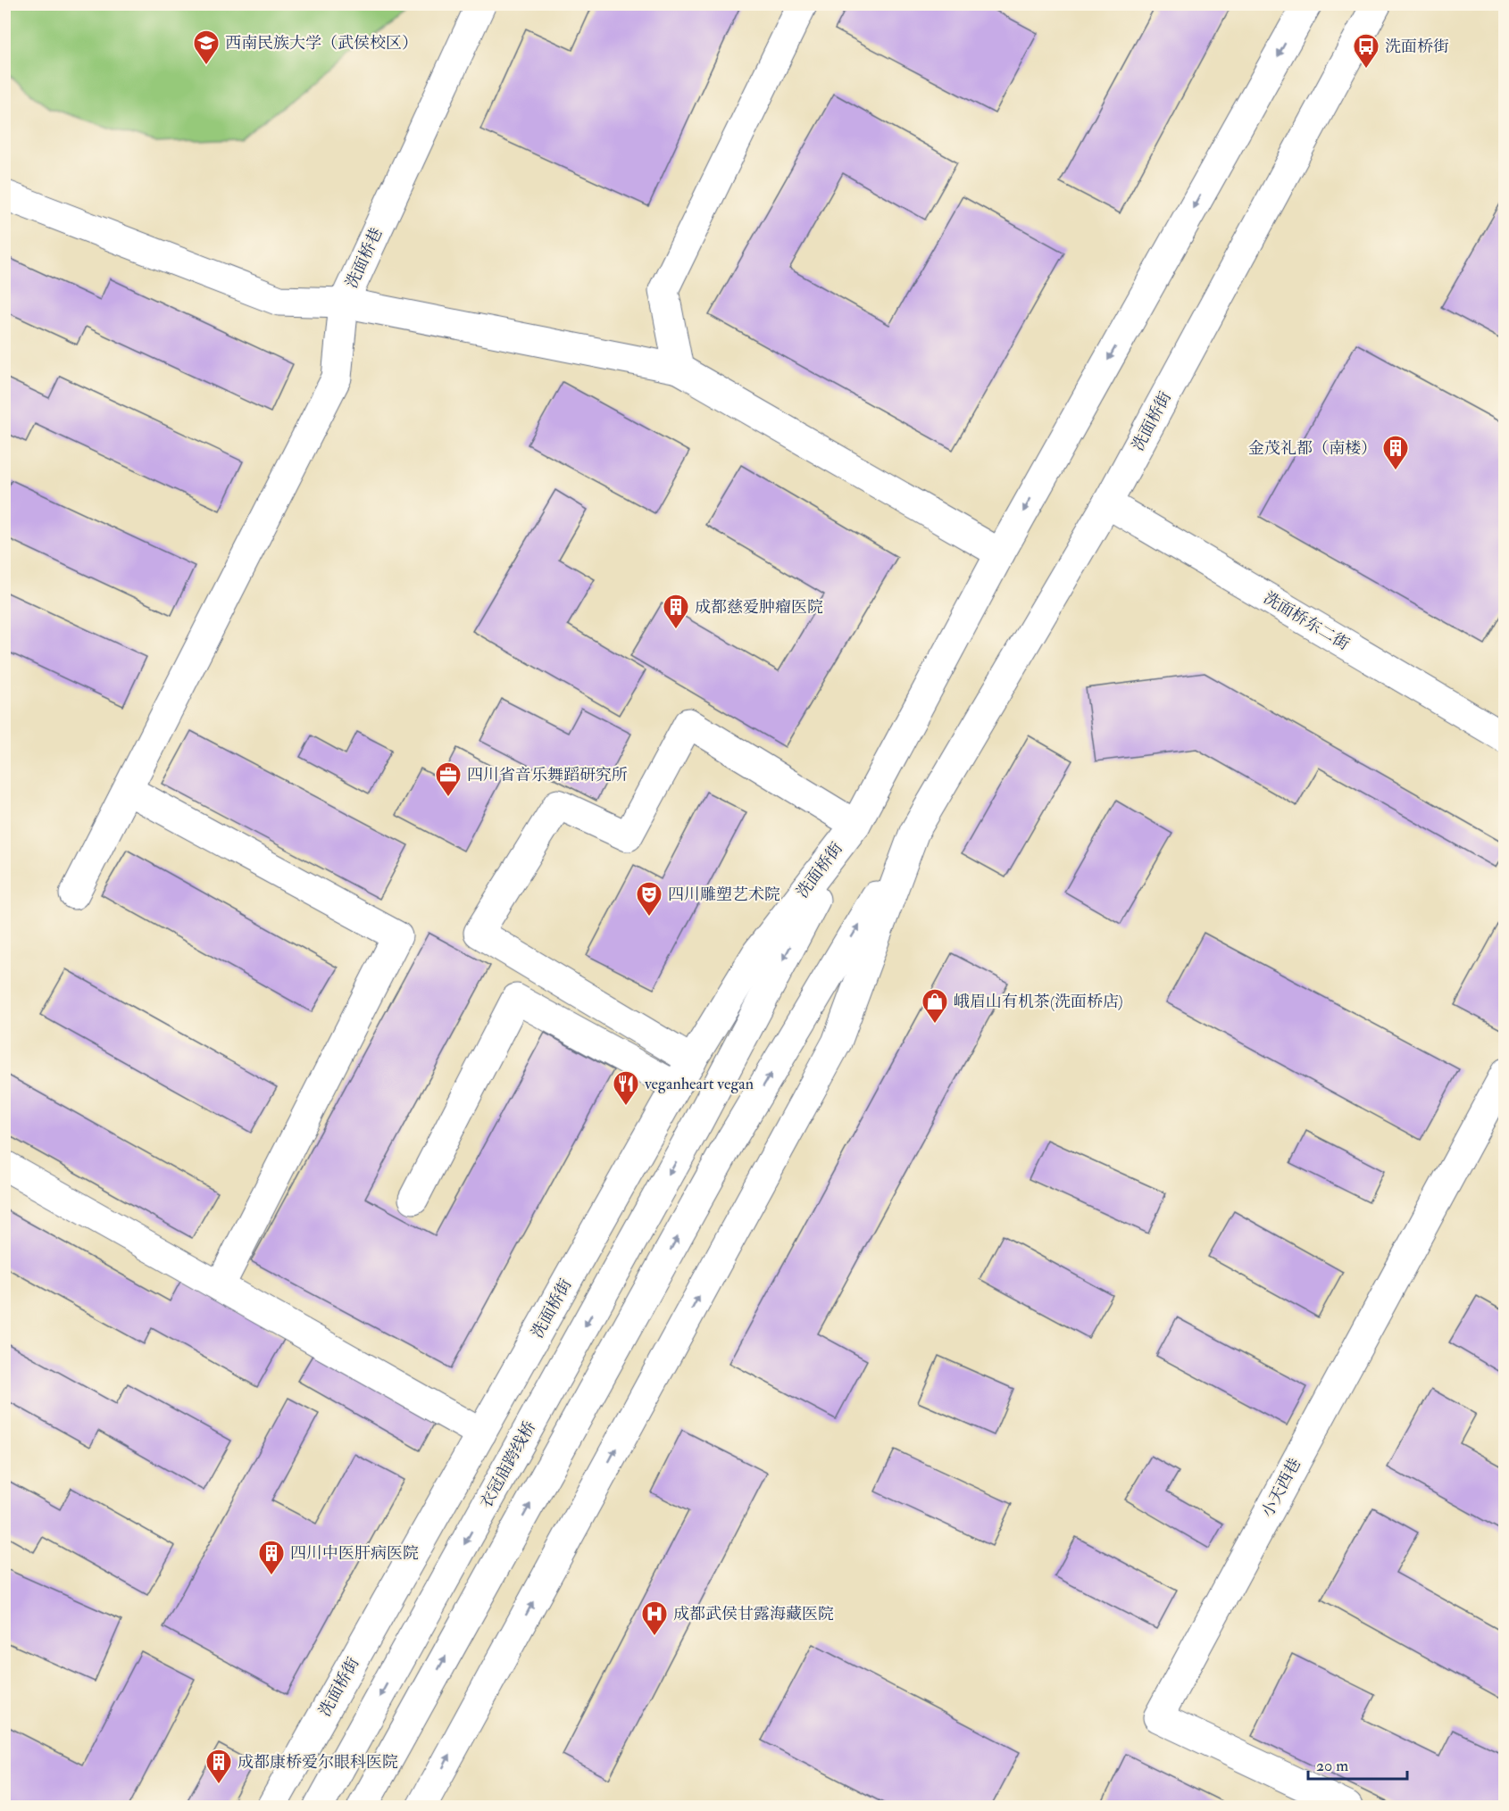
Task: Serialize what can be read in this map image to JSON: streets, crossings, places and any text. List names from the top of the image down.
{
  "streets": {
    "main road": [
      "洗面桥巷",
      "洗面桥街",
      "洗面桥东二街",
      "衣冠庙跨线桥",
      "小天西巷"
    ]
  },
  "crossings": [
    ["洗面桥街", "洗面桥东二街"],
    ["洗面桥街", "衣冠庙跨线桥"]
  ],
  "one_way": ["衣冠庙跨线桥"],
  "places": {
    "school or university": ["西南民族大学（武侯校区）"],
    "bus stop": ["洗面桥街"],
    "building": [
      "金茂礼都（南楼）",
      "成都慈爱肿瘤医院",
      "四川中医肝病医院",
      "成都康桥爱尔眼科医院"
    ],
    "office": ["四川省音乐舞蹈研究所"],
    "theatre": ["四川雕塑艺术院"],
    "shop": ["峨眉山有机茶(洗面桥店)"],
    "restaurant": ["veganheart vegan"],
    "hospital": ["成都武侯甘露海藏医院"]
  },
  "scale_bar": "20 m"
}
